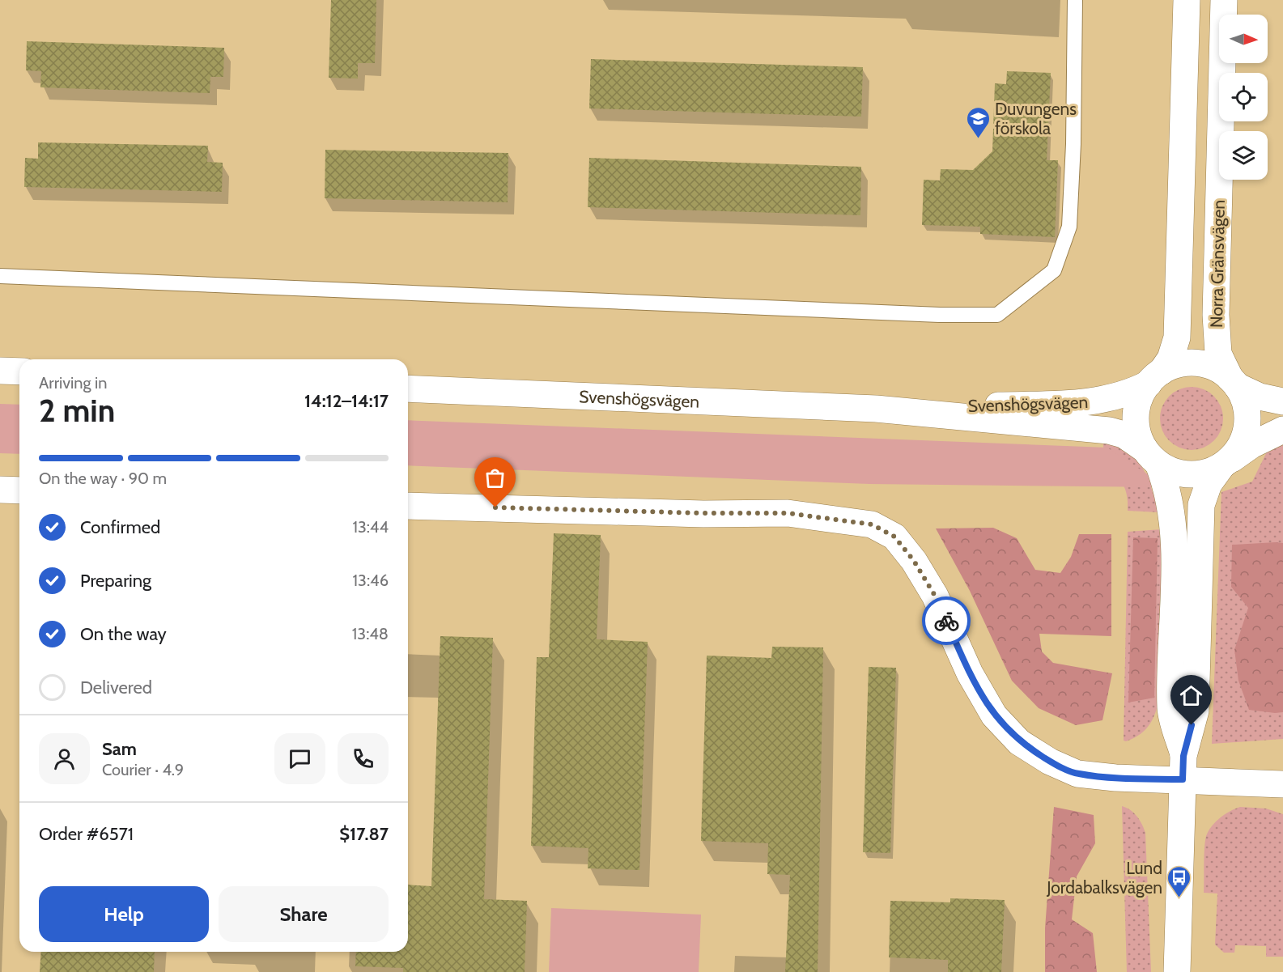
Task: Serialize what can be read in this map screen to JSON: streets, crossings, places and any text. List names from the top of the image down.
{
  "streets": {
    "street": ["Norra Gränsvägen", "Svenshögsvägen"]
  },
  "crossings": [
    ["Norra Gränsvägen", "Svenshögsvägen"]
  ],
  "places": {
    "school or university": ["Duvungens förskola"],
    "bus stop": ["Lund Jordabalksvägen"]
  },
  "north": "right",
  "page": {
    "heading": ["2 min", "Arriving in", "14:12–14:17"],
    "panel": [
      "Sam",
      "Courier · 4.9",
      "Order #6571",
      "$17.87"
    ],
    "bar": "On the way · 90 m",
    "list": [
      ["Confirmed", "13:44"],
      ["Preparing", "13:46"],
      ["On the way", "13:48"],
      "Delivered"
    ],
    "buttons": ["Help", "Share"]
  }
}
